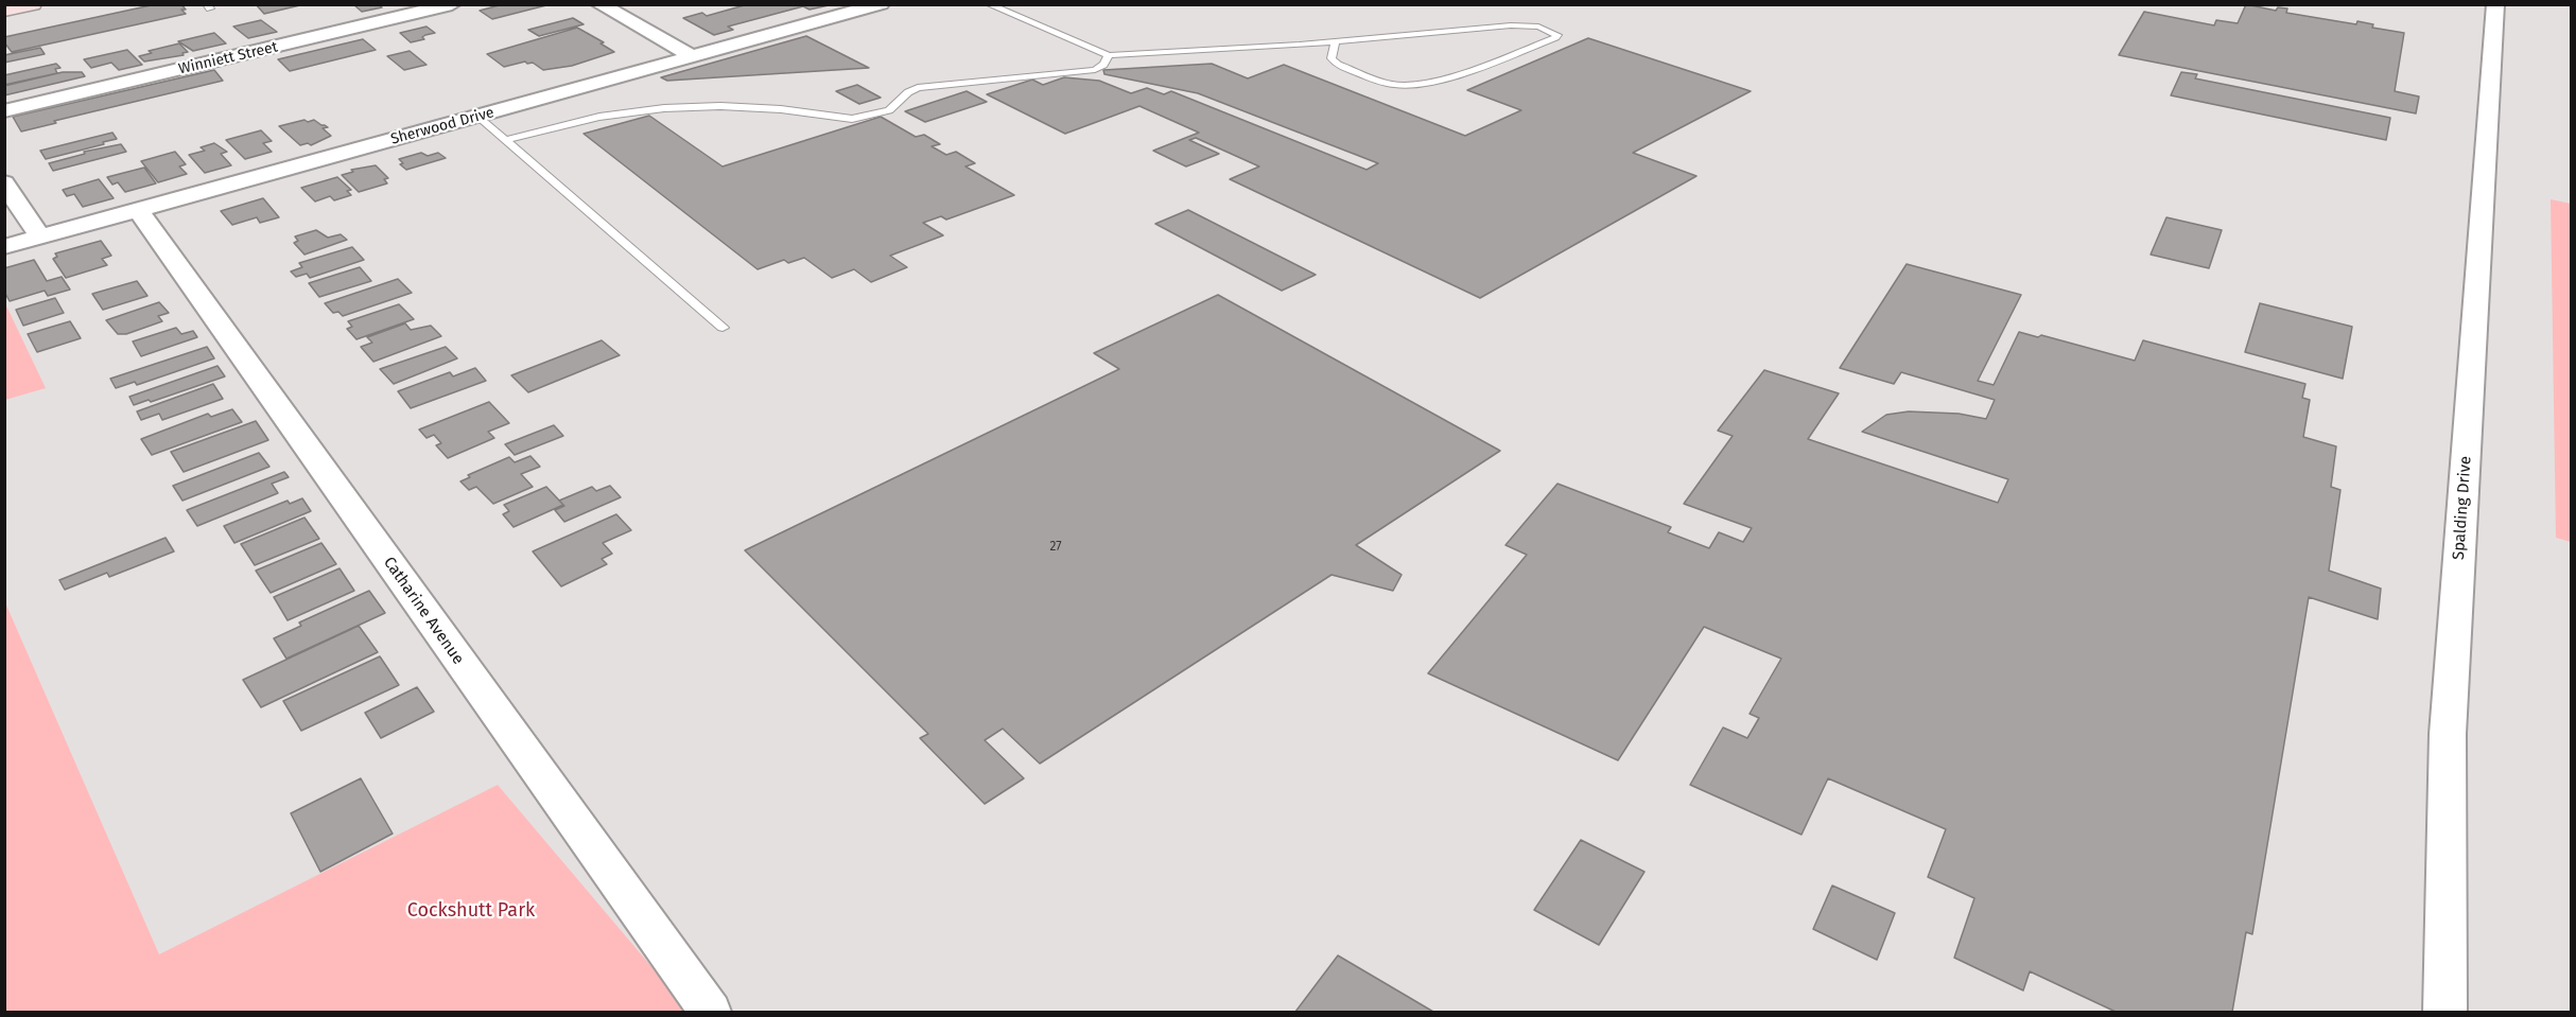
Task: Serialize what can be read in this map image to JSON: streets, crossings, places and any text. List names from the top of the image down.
{
  "streets": {
    "street": [
      "Winniett Street",
      "Sherwood Drive",
      "Spalding Drive",
      "Catharine Avenue"
    ]
  },
  "crossings": [
    ["Sherwood Drive", "Catharine Avenue"]
  ],
  "parks": ["Cockshutt Park"],
  "house_numbers": ["27"]
}
